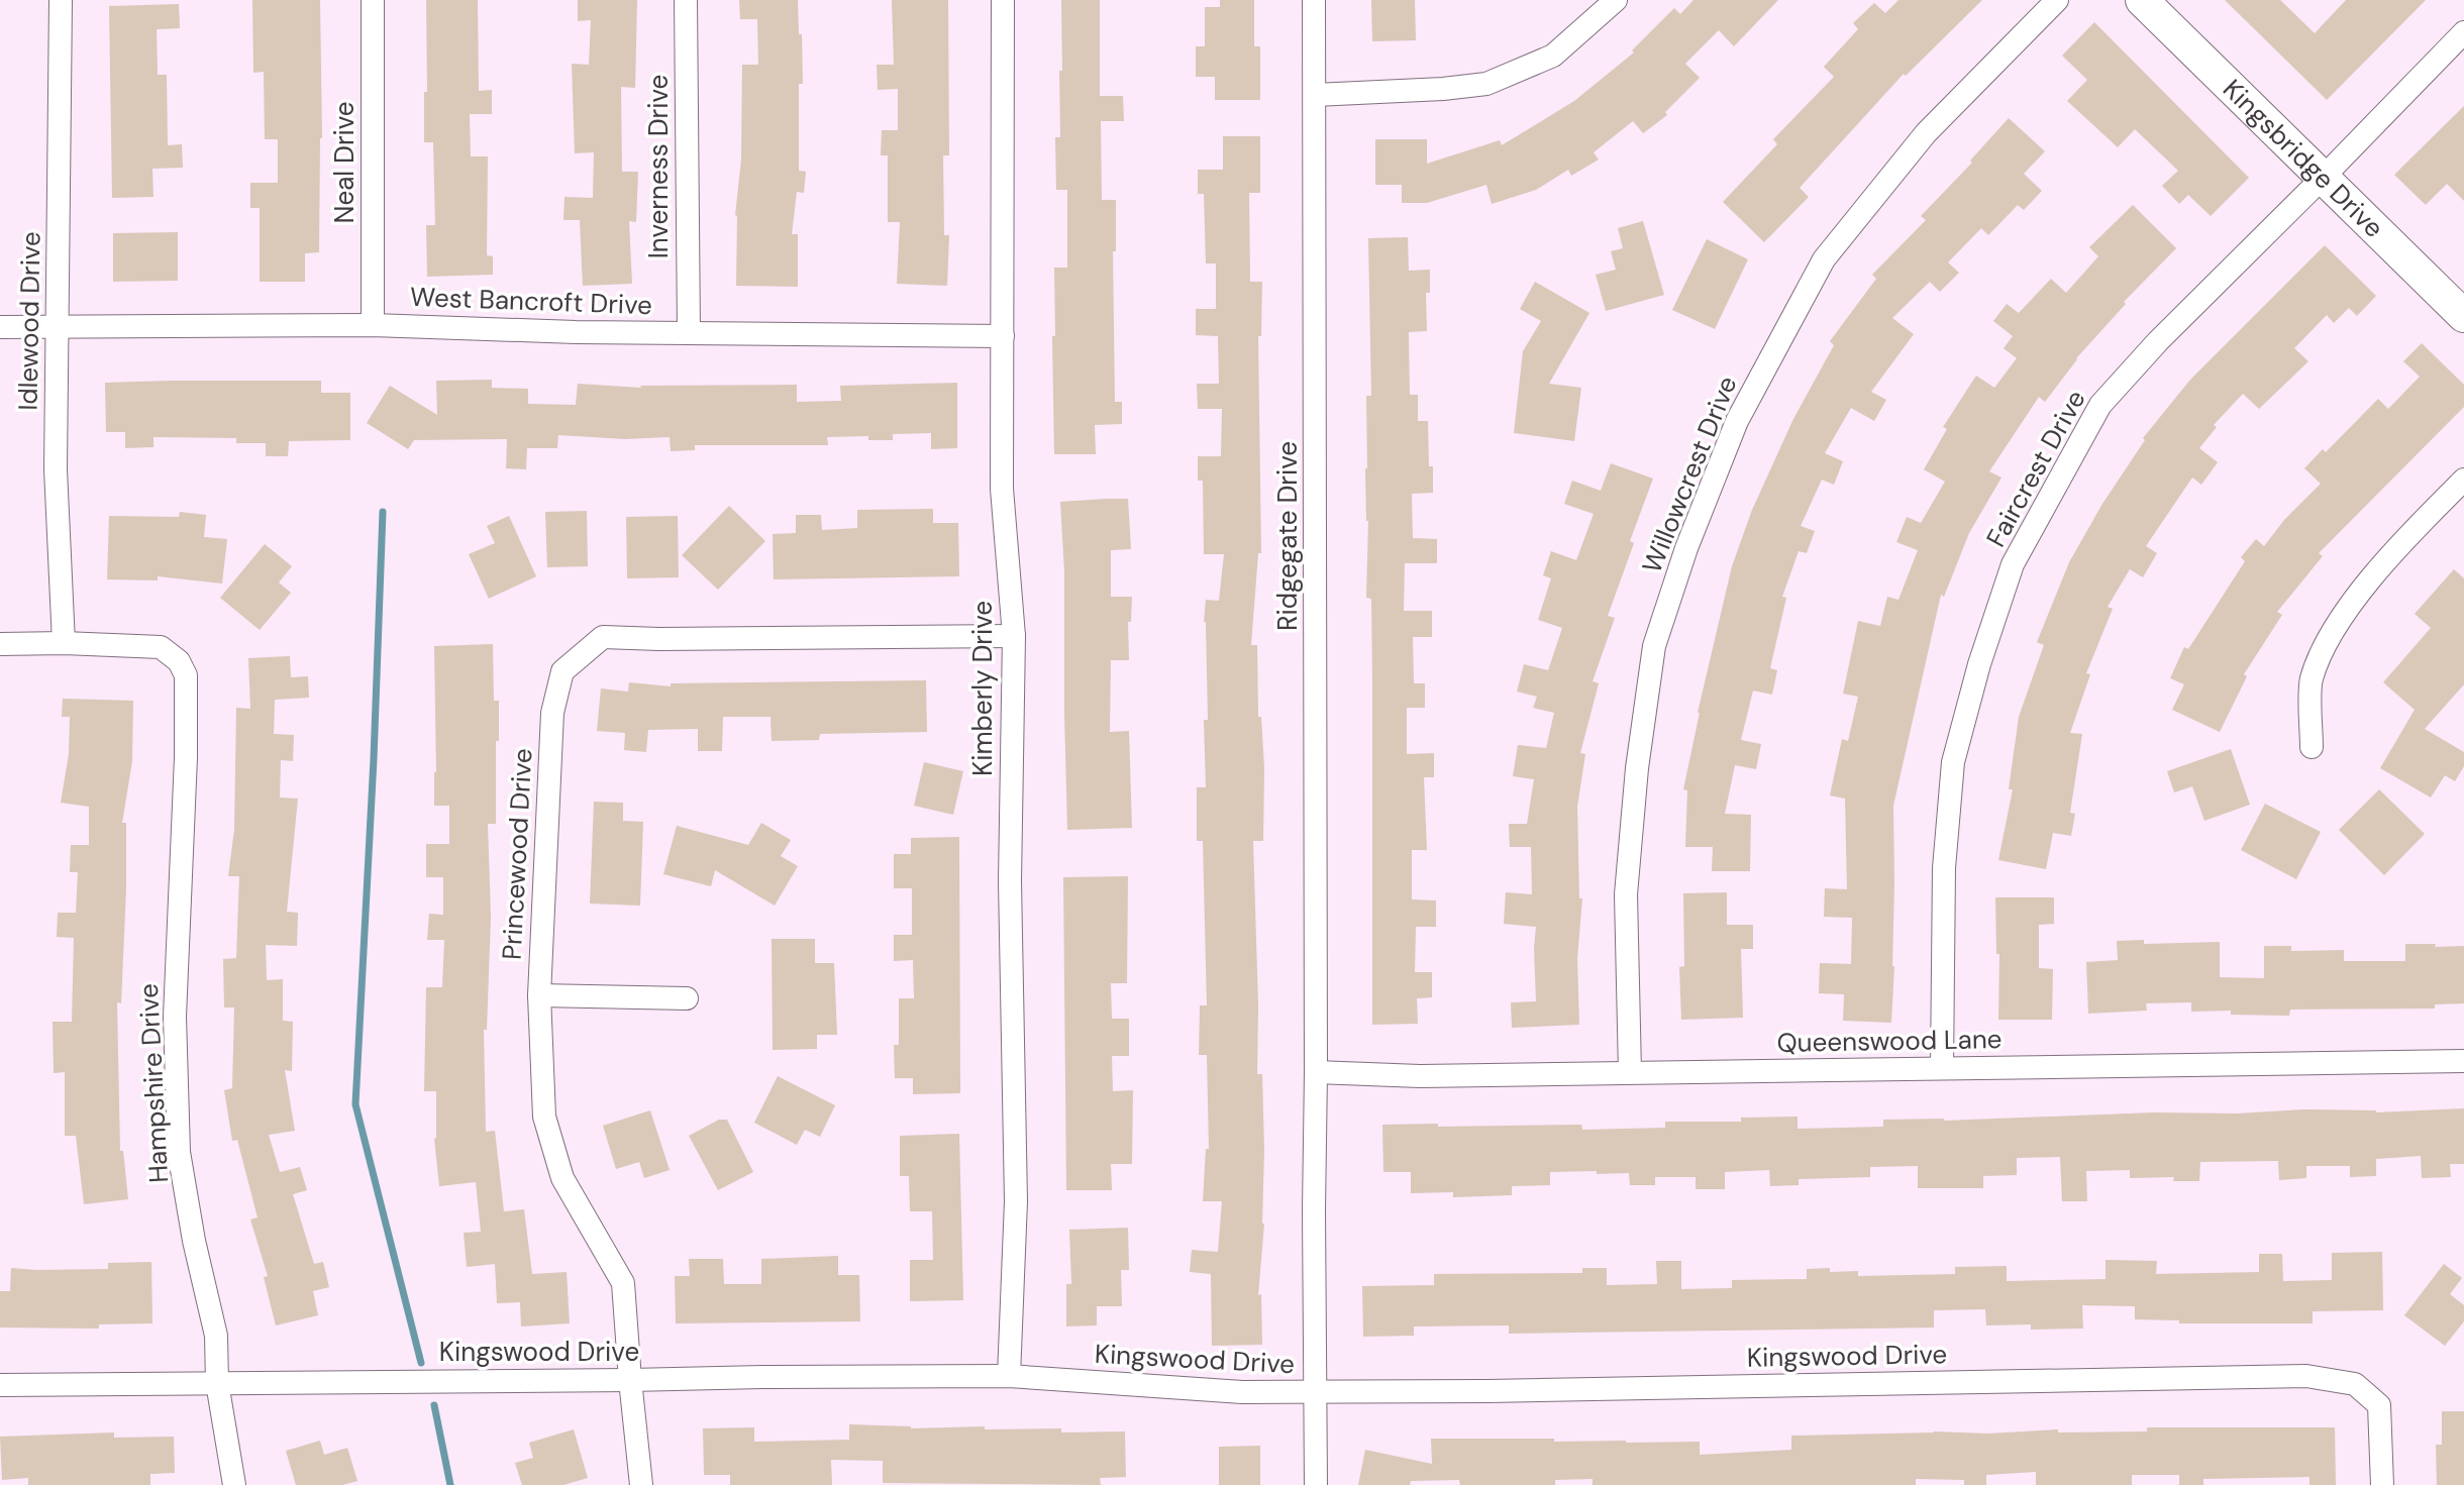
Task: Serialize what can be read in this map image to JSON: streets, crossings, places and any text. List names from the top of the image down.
{
  "streets": {
    "street": [
      "Kingsbridge Drive",
      "Neal Drive",
      "Inverness Drive",
      "West Bancroft Drive",
      "Idlewood Drive",
      "Faircrest Drive",
      "Willowcrest Drive",
      "Ridgegate Drive",
      "Kimberly Drive",
      "Princewood Drive",
      "Queenswood Lane",
      "Hampshire Drive",
      "Kingswood Drive"
    ]
  },
  "crossings": [
    ["Kingsbridge Drive", "Faircrest Drive"],
    ["Neal Drive", "West Bancroft Drive"],
    ["Inverness Drive", "West Bancroft Drive"],
    ["West Bancroft Drive", "Idlewood Drive"],
    ["West Bancroft Drive", "Kimberly Drive"],
    ["Idlewood Drive", "Hampshire Drive"],
    ["Faircrest Drive", "Queenswood Lane"],
    ["Willowcrest Drive", "Queenswood Lane"],
    ["Ridgegate Drive", "Queenswood Lane"],
    ["Ridgegate Drive", "Kingswood Drive"],
    ["Kimberly Drive", "Princewood Drive"],
    ["Kimberly Drive", "Kingswood Drive"],
    ["Princewood Drive", "Kingswood Drive"],
    ["Hampshire Drive", "Kingswood Drive"]
  ]
}
